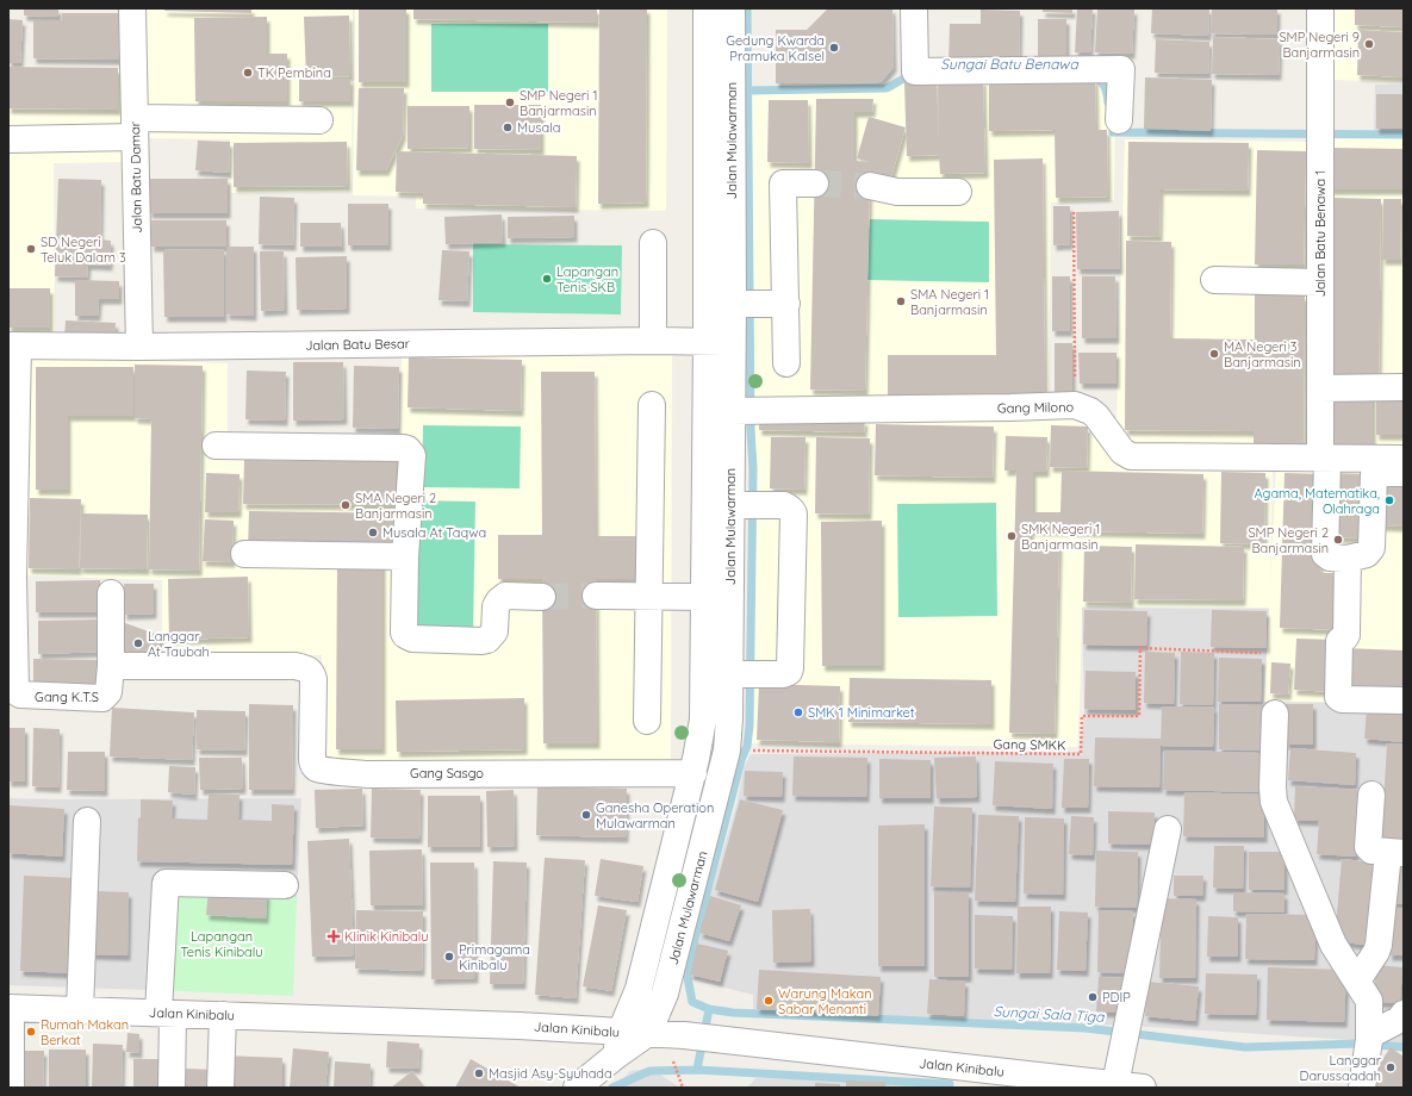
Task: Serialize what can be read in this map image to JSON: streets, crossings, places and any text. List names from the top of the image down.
{
  "streets": {
    "street": [
      "Jalan Mulawarman",
      "Jalan Batu Damar",
      "Jalan Batu Benawa 1",
      "Jalan Batu Besar",
      "Gang Milono",
      "Gang K.T.S",
      "Gang Sasgo",
      "Jalan Kinibalu"
    ],
    "path": ["Gang SMKK"]
  },
  "crossings": [
    ["Jalan Mulawarman", "Jalan Batu Besar"],
    ["Jalan Mulawarman", "Gang Milono"],
    ["Jalan Mulawarman", "Gang Sasgo"],
    ["Jalan Mulawarman", "Jalan Kinibalu"],
    ["Jalan Batu Damar", "Jalan Batu Besar"],
    ["Jalan Batu Benawa 1", "Gang Milono"],
    ["Jalan Batu Besar", "Gang K.T.S"],
    ["Gang K.T.S", "Gang Sasgo"]
  ],
  "water": ["Sungai Batu Benawa", "Sungai Sala Tiga"],
  "parks": ["Lapangan Tenis Kinibalu"],
  "places": {
    "other": [
      "SMP Negeri 9 Banjarmasin",
      "Gedung Kwarda Pramuka Kalsel",
      "TK Pembina",
      "SMP Negeri 1 Banjarmasin",
      "Musala",
      "SD Negeri Teluk Dalam 3",
      "Lapangan Tenis SKB",
      "SMA Negeri 1 Banjarmasin",
      "MA Negeri 3 Banjarmasin",
      "Agama, Matematika, Olahraga",
      "SMA Negeri 2 Banjarmasin",
      "Musala At Taqwa",
      "SMK Negeri 1 Banjarmasin",
      "SMP Negeri 2 Banjarmasin",
      "Langgar At Taubah",
      "SMK 1 Minimarket",
      "Ganesha Operation Mulawarman",
      "Primagama Kinibalu",
      "PDIP",
      "Warung Makan Sabar Menanti",
      "Rumah Makan Berkat",
      "Langgar Darussaadah",
      "Masjid Asy-Syuhada"
    ],
    "health": ["Klinik Kinibalu"]
  }
}
